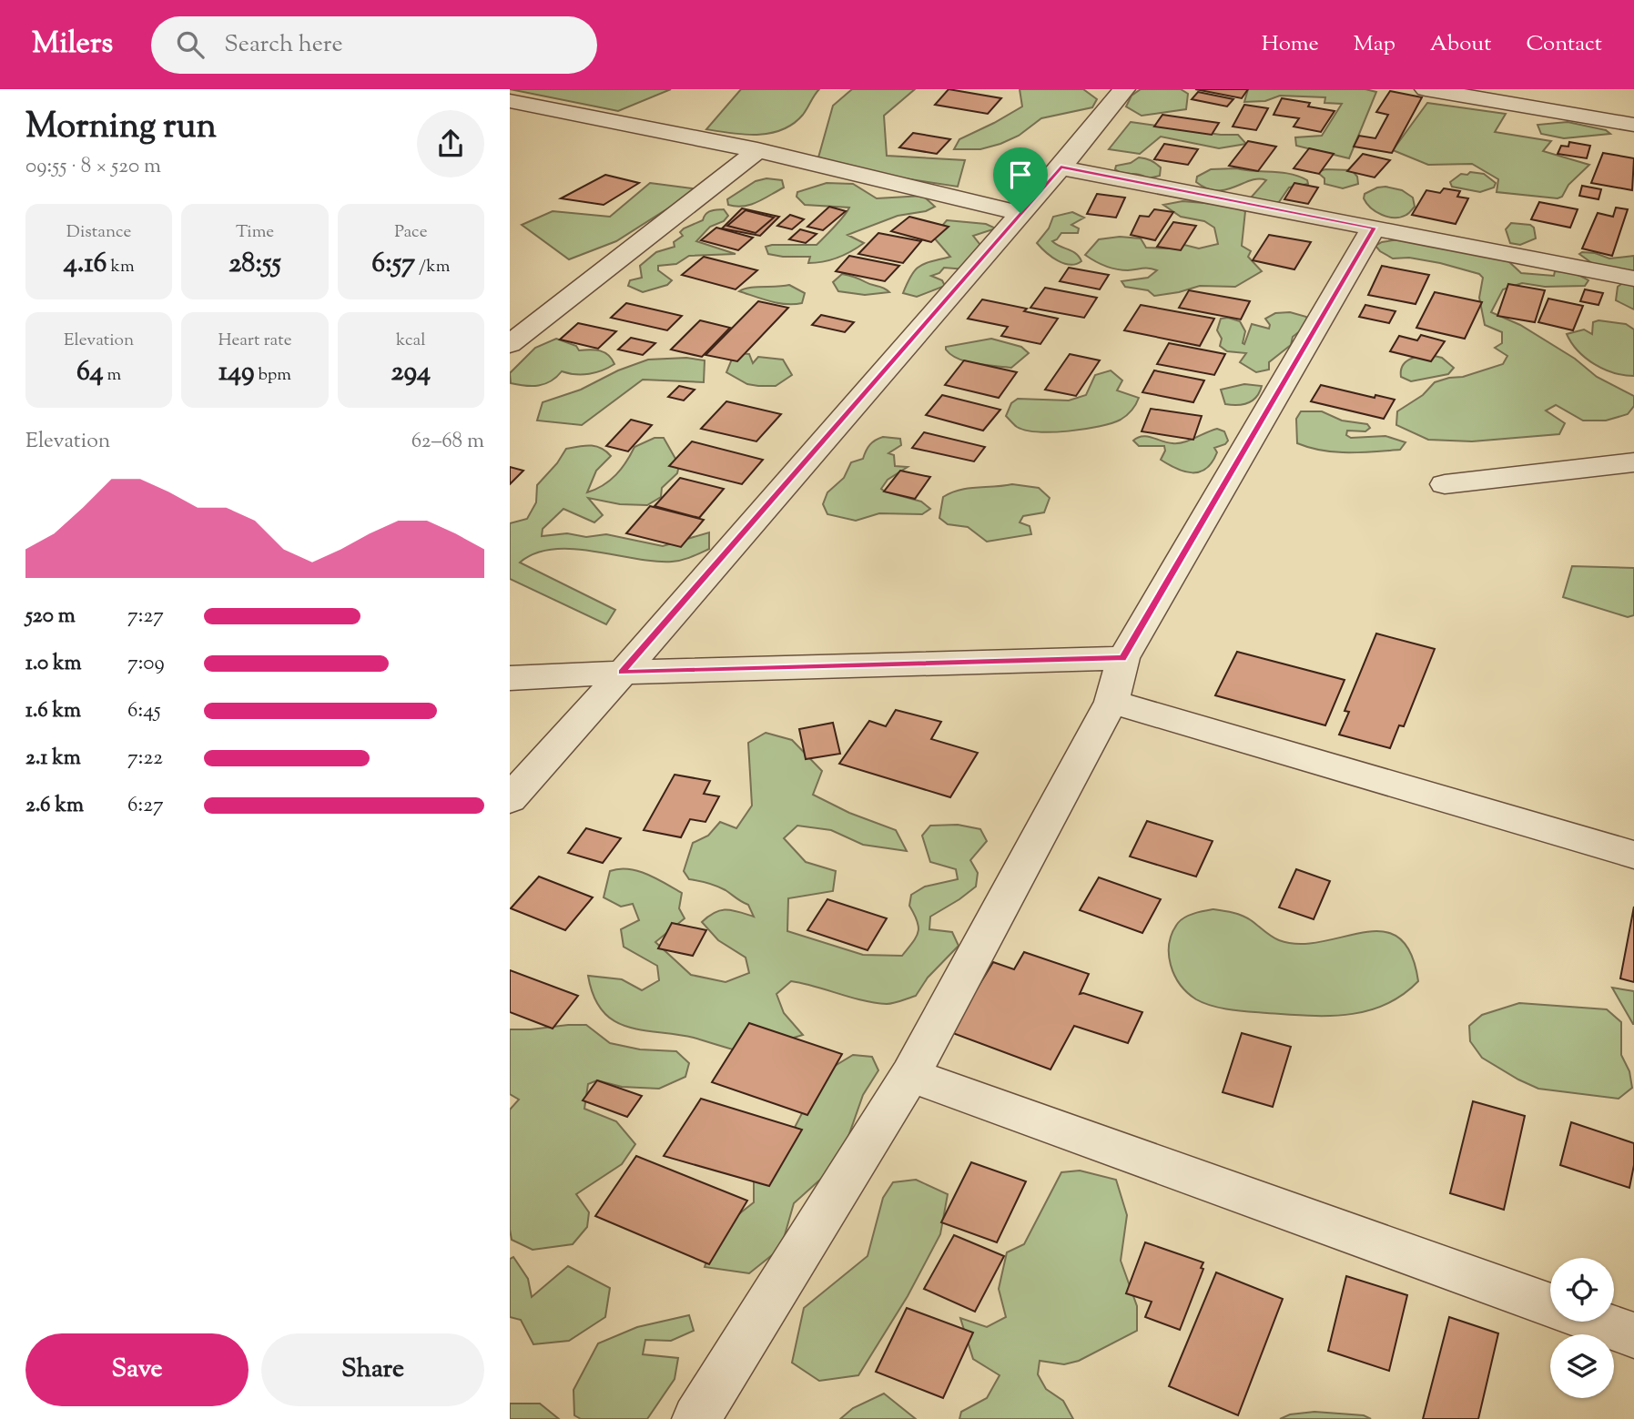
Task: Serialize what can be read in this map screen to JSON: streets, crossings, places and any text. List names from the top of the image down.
{
  "page": {
    "header": "Milers",
    "search": "Search here",
    "nav": [
      "Home",
      "Map",
      "About",
      "Contact"
    ],
    "heading": ["Morning run", "09:55 · 8 × 520 m"],
    "stats": [
      ["Distance", "4.16 km"],
      ["Time", "28:55"],
      ["Pace", "6:57 /km"],
      ["Elevation", "64 m"],
      ["Heart rate", "149 bpm"],
      ["kcal", "294"]
    ],
    "chart": ["Elevation", "62–68 m"],
    "list": [
      {
        "name": "520 m",
        "note": "7:27"
      },
      {
        "name": "1.0 km",
        "note": "7:09"
      },
      {
        "name": "1.6 km",
        "note": "6:45"
      },
      {
        "name": "2.1 km",
        "note": "7:22"
      },
      {
        "name": "2.6 km",
        "note": "6:27"
      }
    ],
    "buttons": ["Save", "Share"]
  }
}
